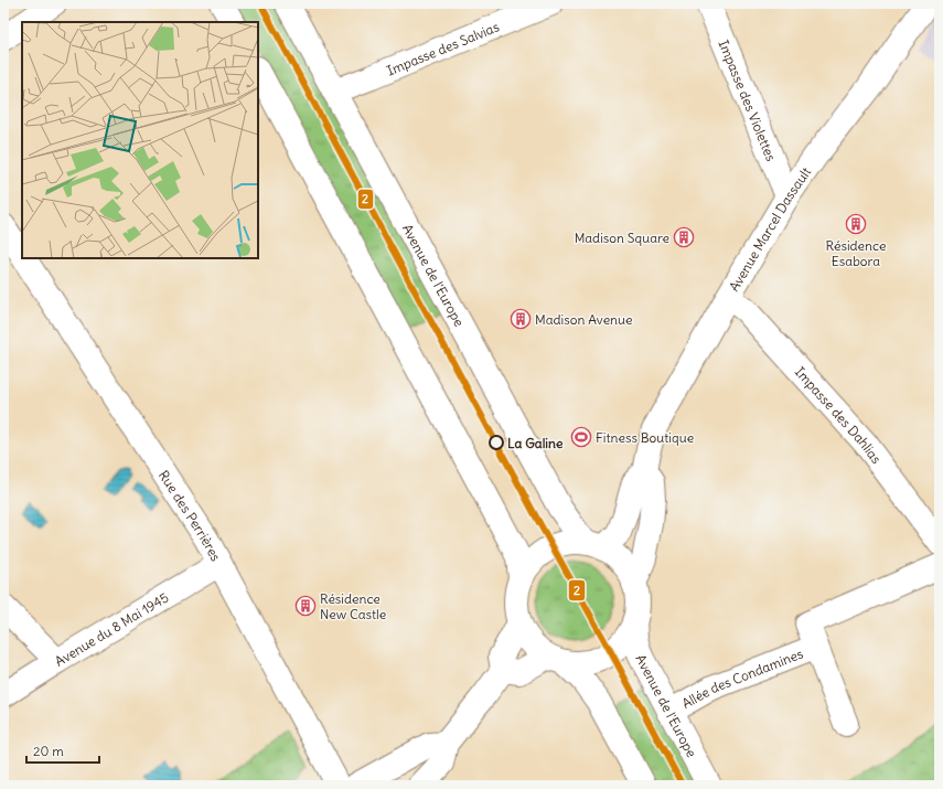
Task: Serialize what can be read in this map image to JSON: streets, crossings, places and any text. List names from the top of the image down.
{
  "streets": {
    "street": [
      "Impasse des Salvias",
      "Impasse des Violettes",
      "Avenue Marcel Dassault",
      "Avenue de l'Europe",
      "Impasse des Dahlias",
      "Rue des Perrières",
      "Avenue du 8 Mai 1945",
      "Allée des Condamines"
    ]
  },
  "crossings": [
    ["Impasse des Salvias", "Avenue de l'Europe"],
    ["Impasse des Violettes", "Avenue Marcel Dassault"],
    ["Avenue Marcel Dassault", "Avenue de l'Europe"],
    ["Avenue Marcel Dassault", "Impasse des Dahlias"],
    ["Avenue de l'Europe", "Allée des Condamines"],
    ["Rue des Perrières", "Avenue du 8 Mai 1945"]
  ],
  "places": {
    "building": [
      "Résidence Esabora",
      "Madison Square",
      "Madison Avenue",
      "Résidence New Castle"
    ],
    "sports": ["Fitness Boutique"],
    "other": ["La Galine"]
  },
  "lines": ["transit line 2"],
  "scale_bar": "20 m"
}
